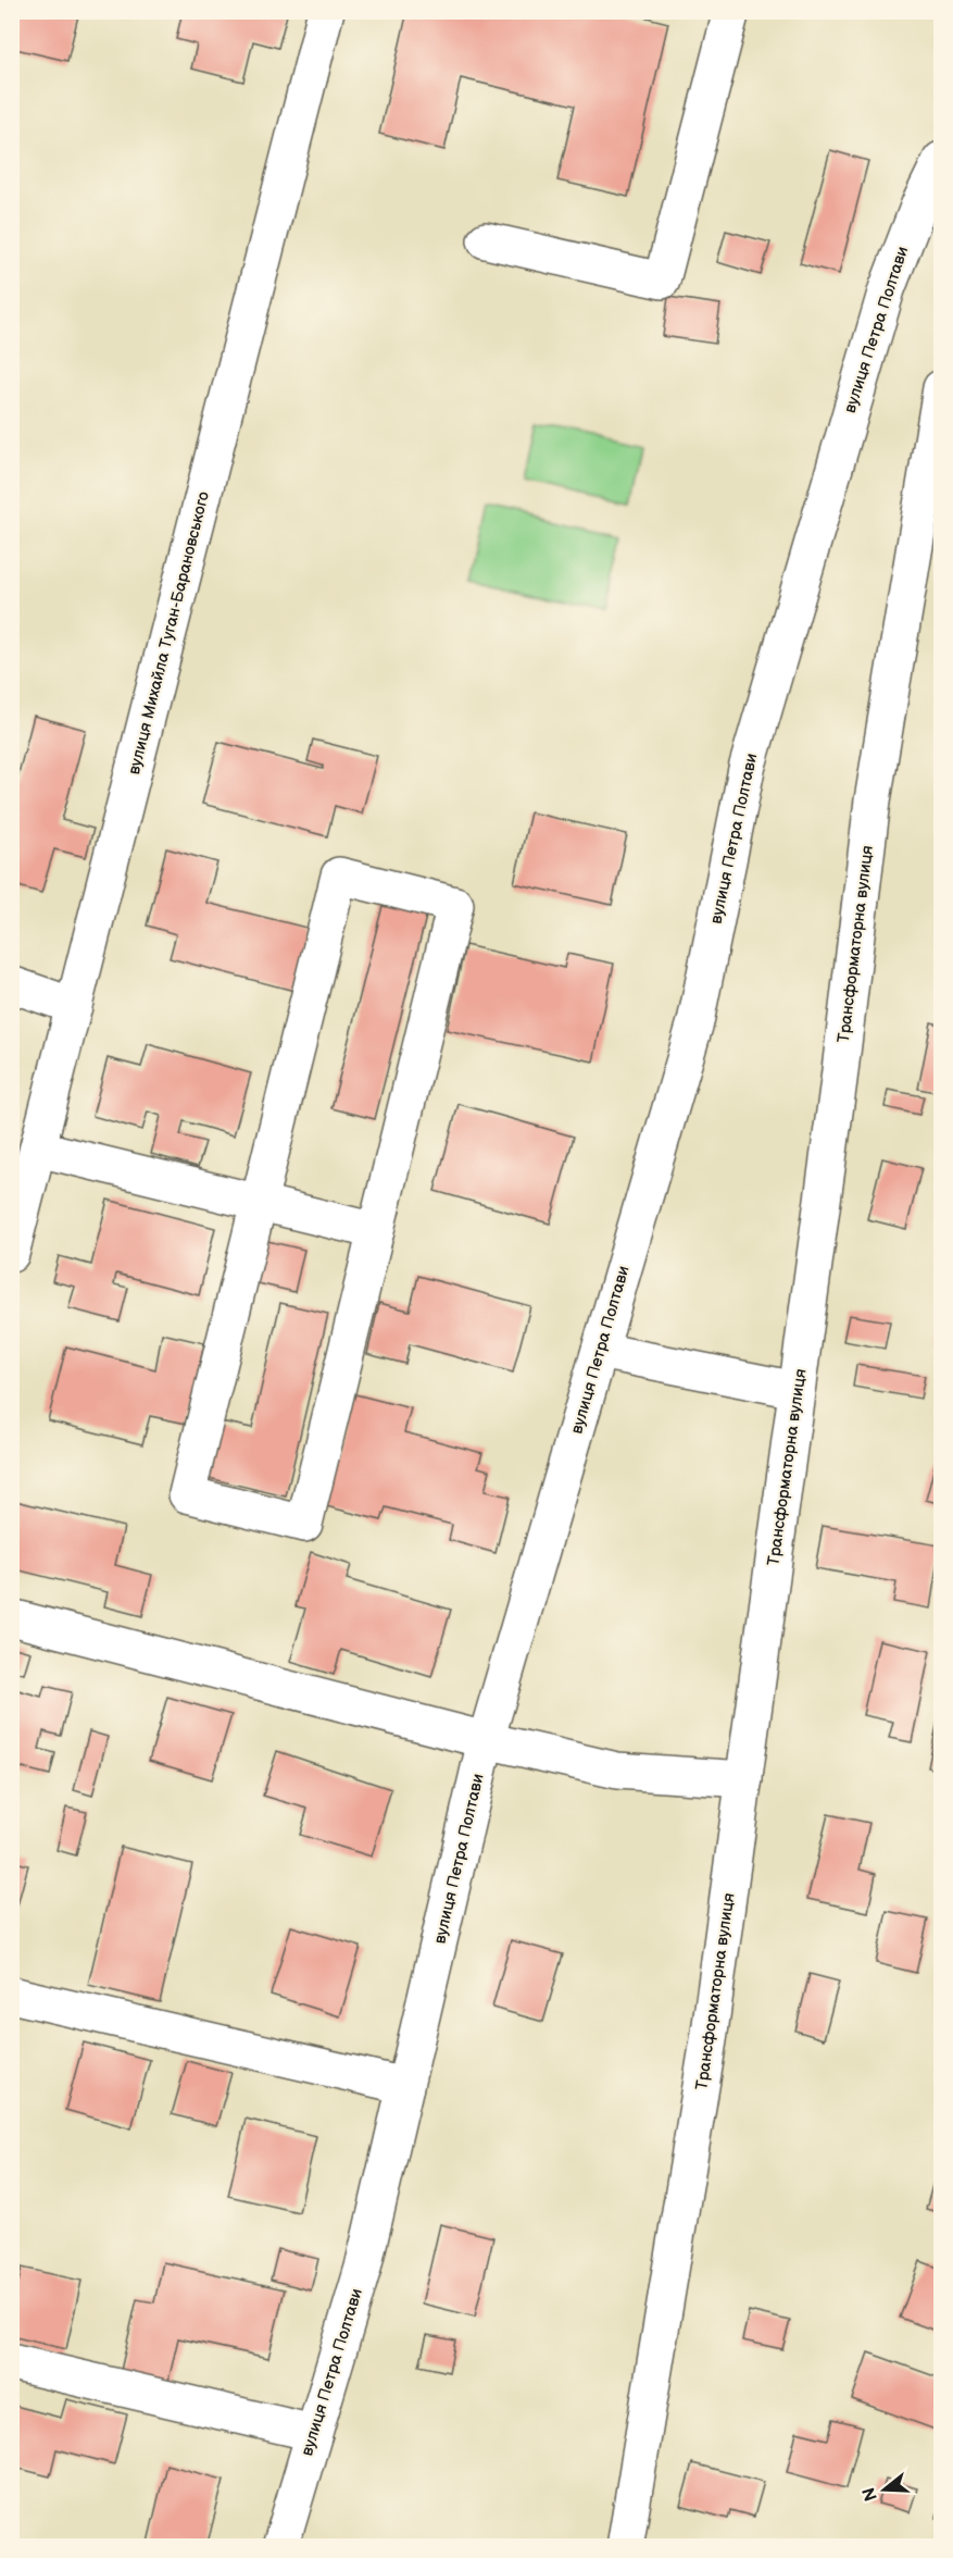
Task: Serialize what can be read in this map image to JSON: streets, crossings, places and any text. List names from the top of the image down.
{
  "streets": {
    "street": ["вулиця Петра Полтави", "вулиця Михайла Туган-Барановського", "Трансформаторна вулиця"]
  },
  "north": "left"
}
